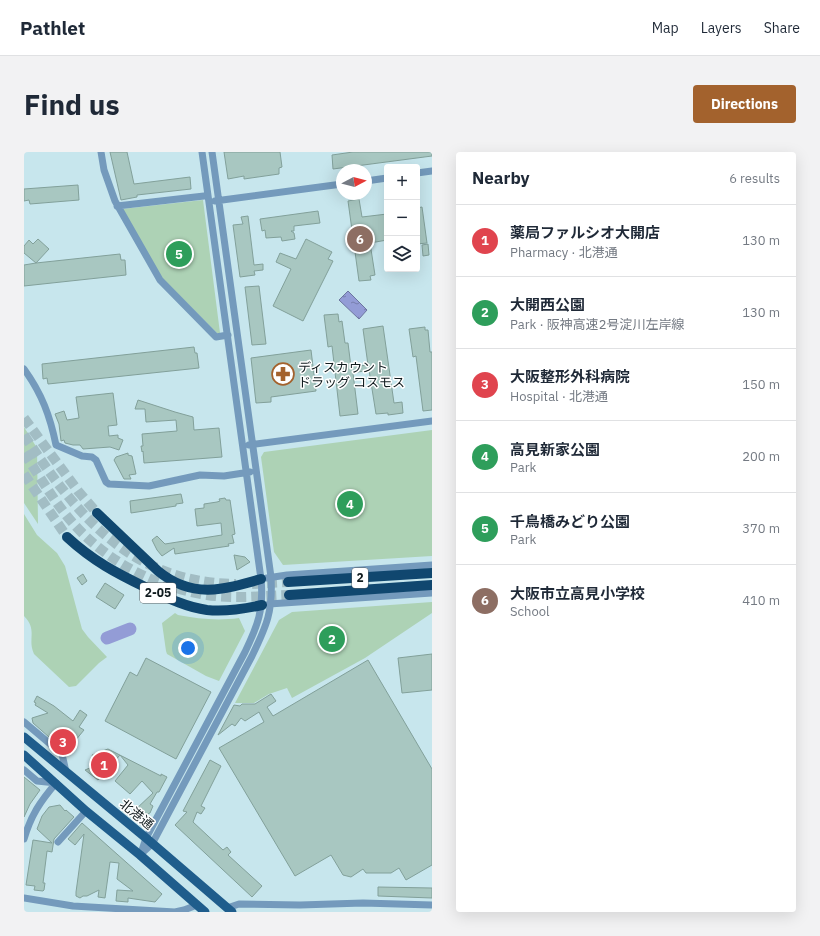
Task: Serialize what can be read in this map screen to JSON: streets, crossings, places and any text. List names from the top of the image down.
{
  "streets": {
    "highway": ["2", "2-05"],
    "main road": ["北港通"]
  },
  "places": {
    "pharmacy": ["ディスカウント ドラッグ コスモス"]
  },
  "north": "right",
  "page": {
    "header": "Pathlet",
    "nav": ["Map", "Layers", "Share"],
    "buttons": "Directions",
    "title": "Find us",
    "heading": ["Nearby", "6 results"],
    "map_buttons": ["+", "−"],
    "list": [
      {
        "mark": "1",
        "name": "薬局ファルシオ大開店",
        "note": "Pharmacy · 北港通",
        "value": "130 m"
      },
      {
        "mark": "2",
        "name": "大開西公園",
        "note": "Park · 阪神高速2号淀川左岸線",
        "value": "130 m"
      },
      {
        "mark": "3",
        "name": "大阪整形外科病院",
        "note": "Hospital · 北港通",
        "value": "150 m"
      },
      {
        "mark": "4",
        "name": "高見新家公園",
        "note": "Park",
        "value": "200 m"
      },
      {
        "mark": "5",
        "name": "千鳥橋みどり公園",
        "note": "Park",
        "value": "370 m"
      },
      {
        "mark": "6",
        "name": "大阪市立高見小学校",
        "note": "School",
        "value": "410 m"
      }
    ],
    "pins": [
      "6",
      "5",
      "4",
      "2",
      "3",
      "1"
    ]
  }
}
